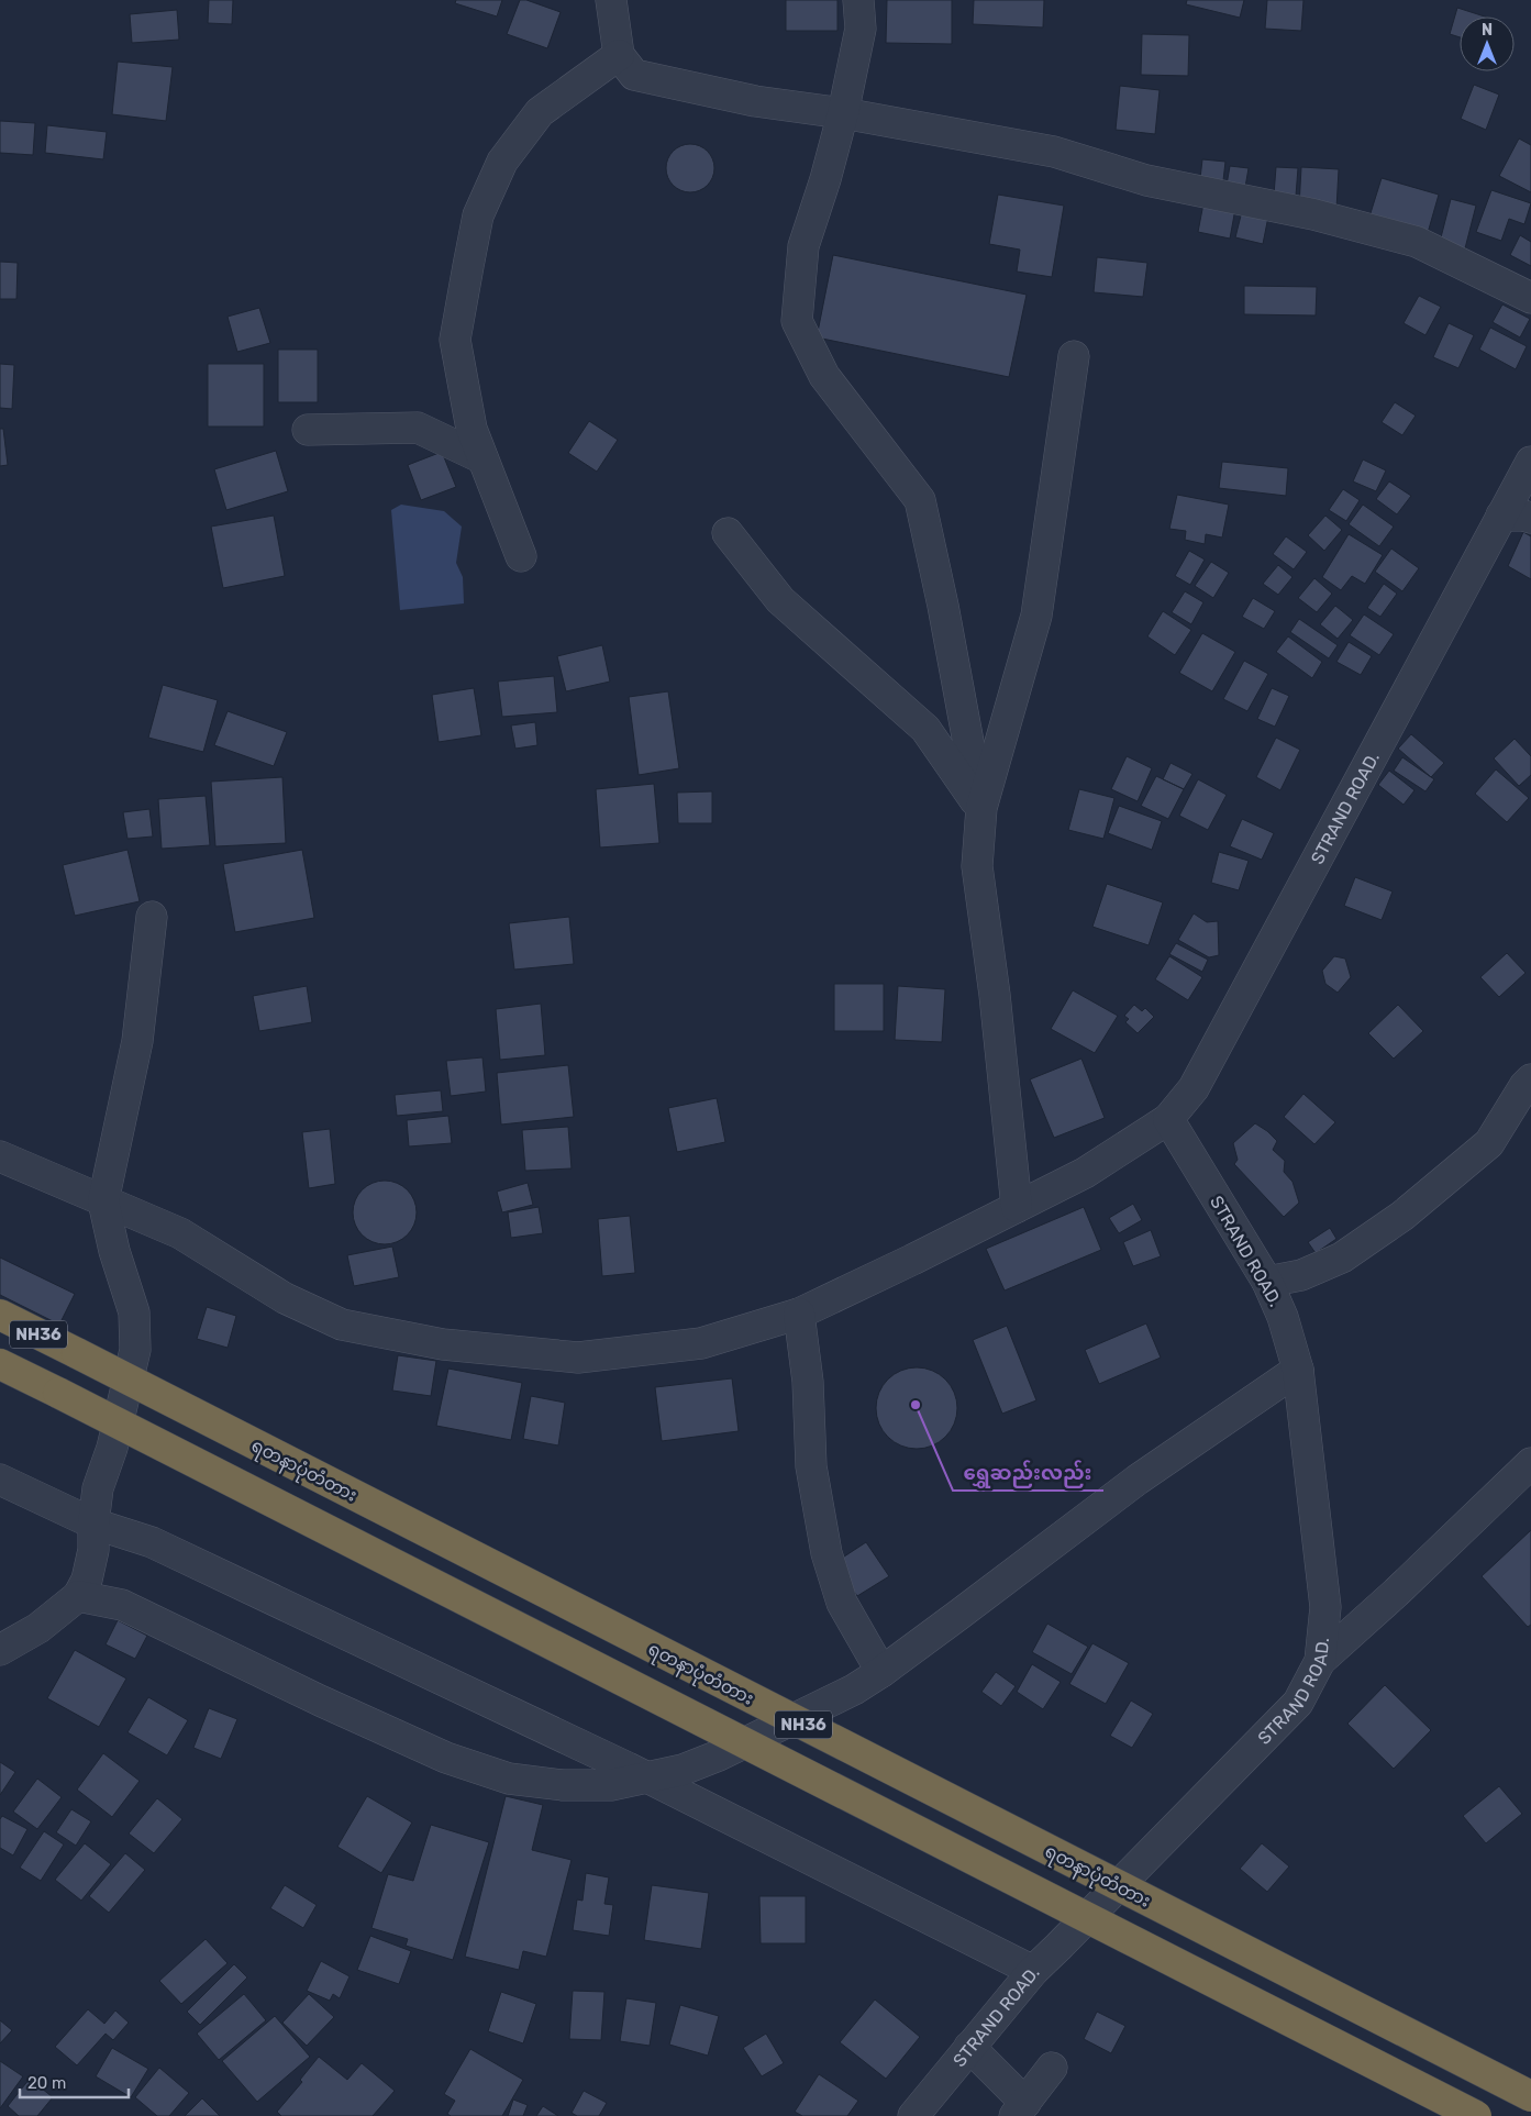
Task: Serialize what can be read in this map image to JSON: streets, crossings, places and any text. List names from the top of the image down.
{
  "streets": {
    "highway": ["NH36", "ရတနာပုံတံတား"],
    "street": ["STRAND ROAD."]
  },
  "places": ["ရွှေဆည်းလည်း"],
  "scale_bar": "20 m",
  "north": "top"
}
